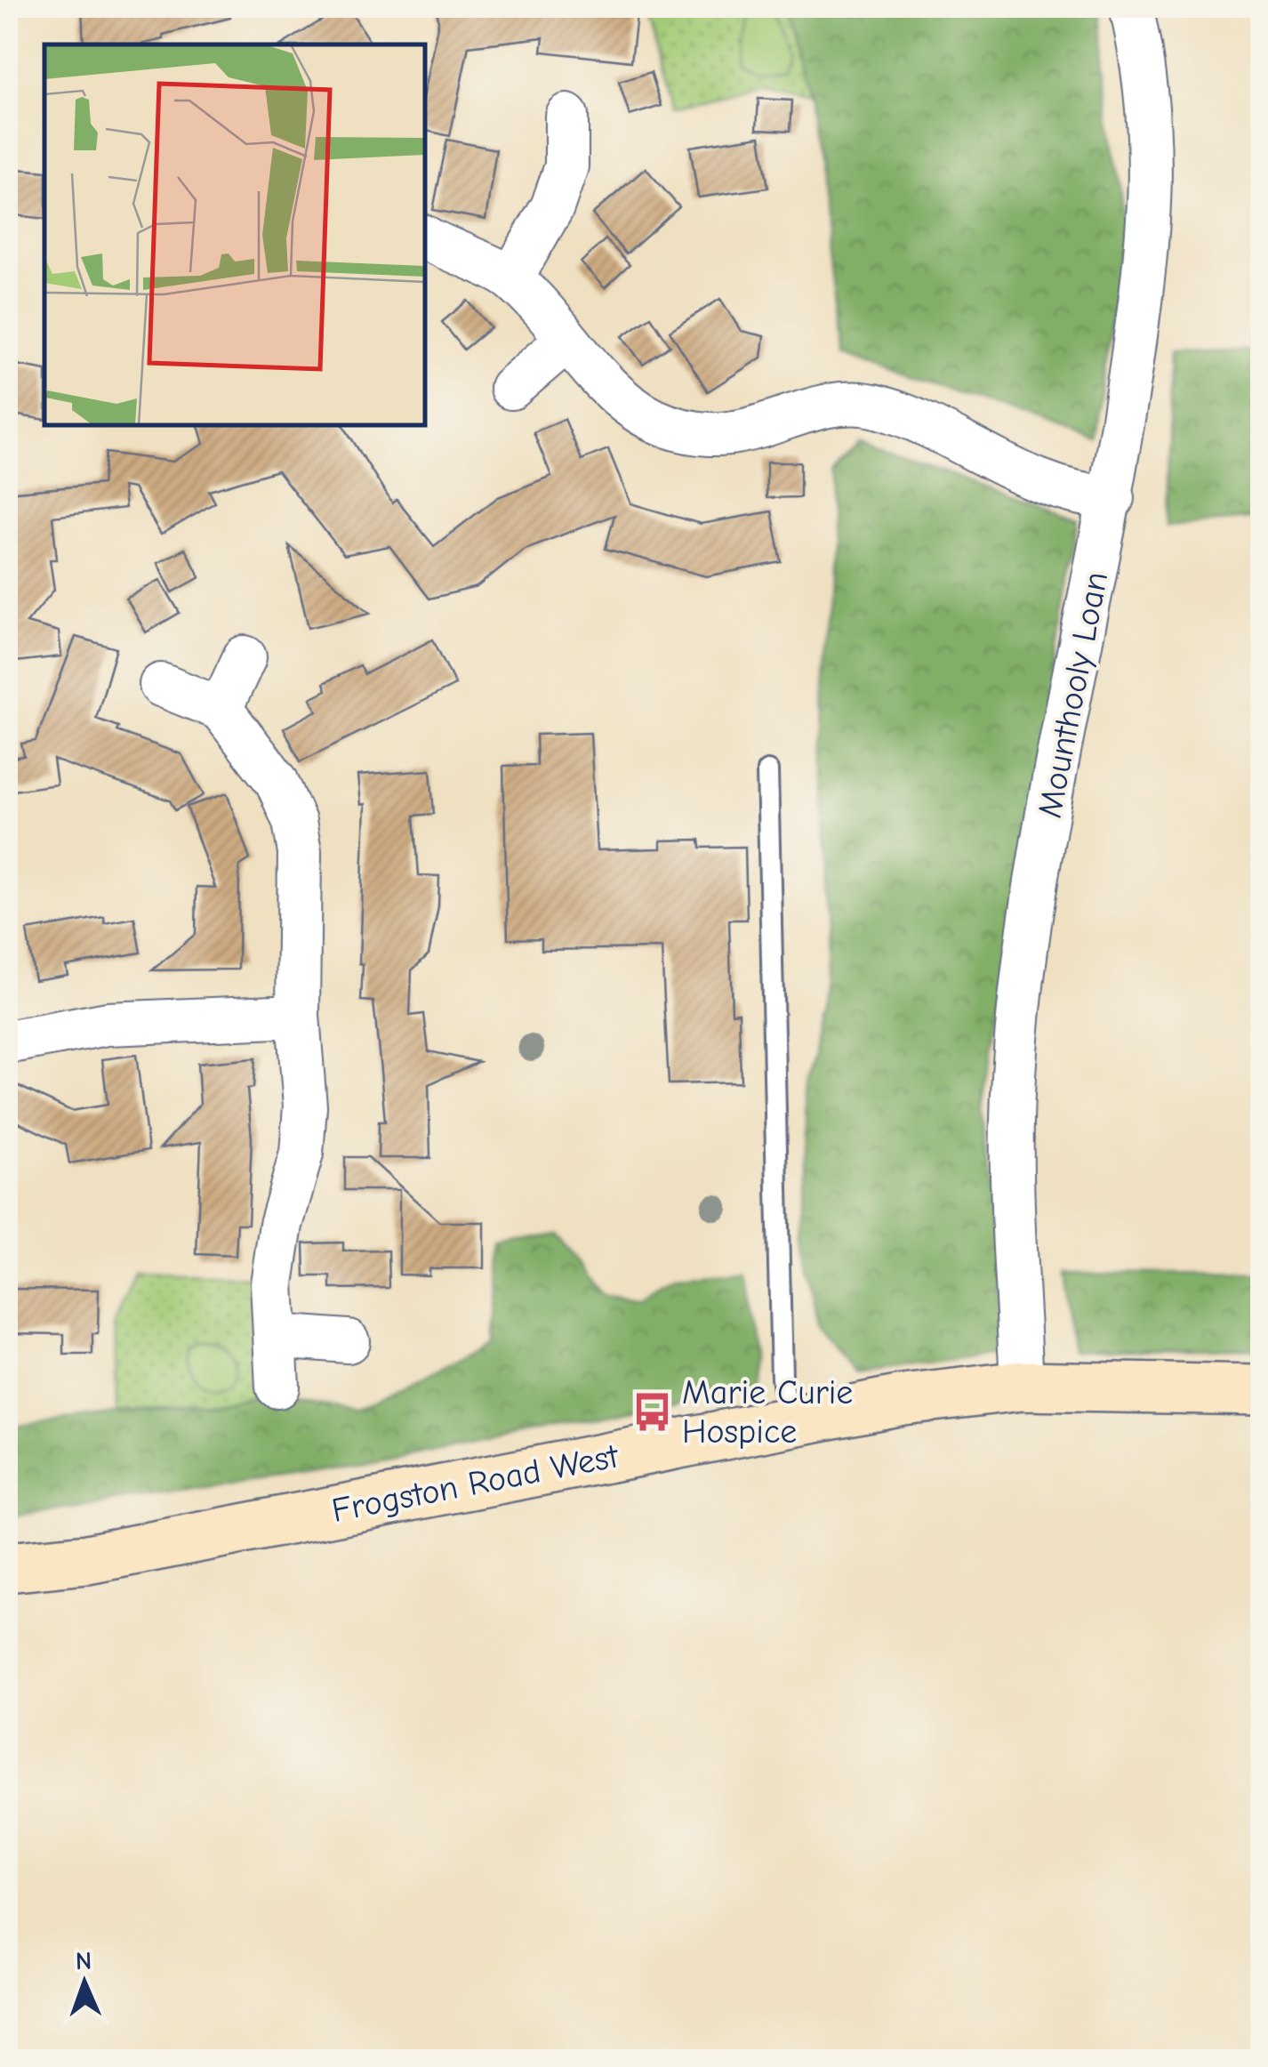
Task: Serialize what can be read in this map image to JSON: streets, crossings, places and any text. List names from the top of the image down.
{
  "streets": {
    "main road": ["Frogston Road West"],
    "street": ["Mounthooly Loan"]
  },
  "crossings": [
    ["Mounthooly Loan", "Frogston Road West"]
  ],
  "places": {
    "bus stop": ["Marie Curie Hospice"]
  },
  "north": "top"
}
